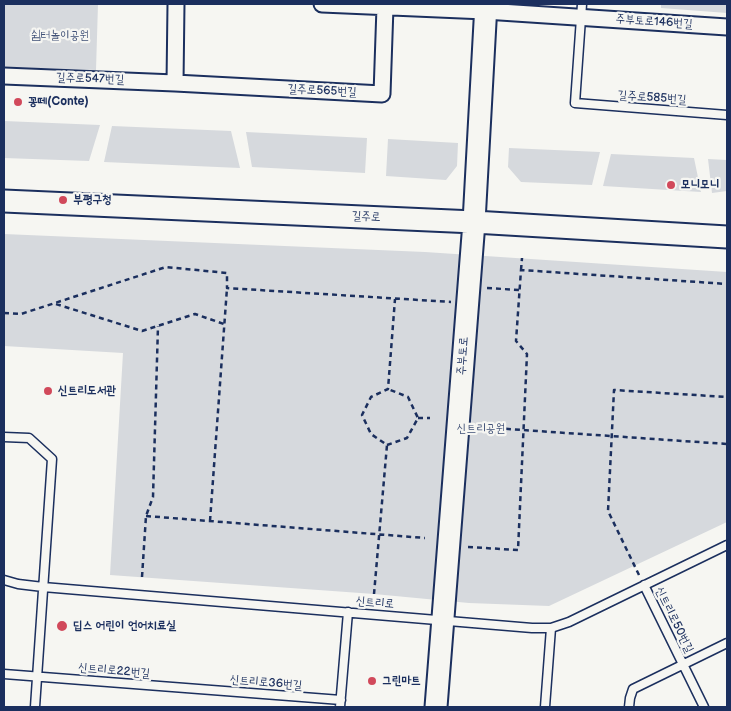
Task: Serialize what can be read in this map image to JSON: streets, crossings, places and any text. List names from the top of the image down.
{
  "streets": {
    "main road": ["길주로", "주부토로"],
    "street": ["주부토로146번길", "길주로547번길", "길주로565번길"],
    "lane": [
      "길주로585번길",
      "신트리로",
      "신트리로50번길",
      "신트리로22번길",
      "신트리로36번길"
    ]
  },
  "crossings": [
    ["주부토로146번길", "길주로565번길"],
    ["주부토로146번길", "길주로585번길"],
    ["주부토로146번길", "주부토로"],
    ["길주로547번길", "길주로565번길"],
    ["길주로", "주부토로"],
    ["주부토로", "신트리로"],
    ["신트리로", "신트리로50번길"],
    ["신트리로", "신트리로36번길"],
    ["신트리로22번길", "신트리로36번길"]
  ],
  "parks": ["쉼터놀이공원", "신트리공원"],
  "places": [
    "꽁떼(Conte)",
    "모니모니",
    "부평구청",
    "신트리도서관",
    "딥스 어린이 언어치료실",
    "그린마트"
  ]
}
